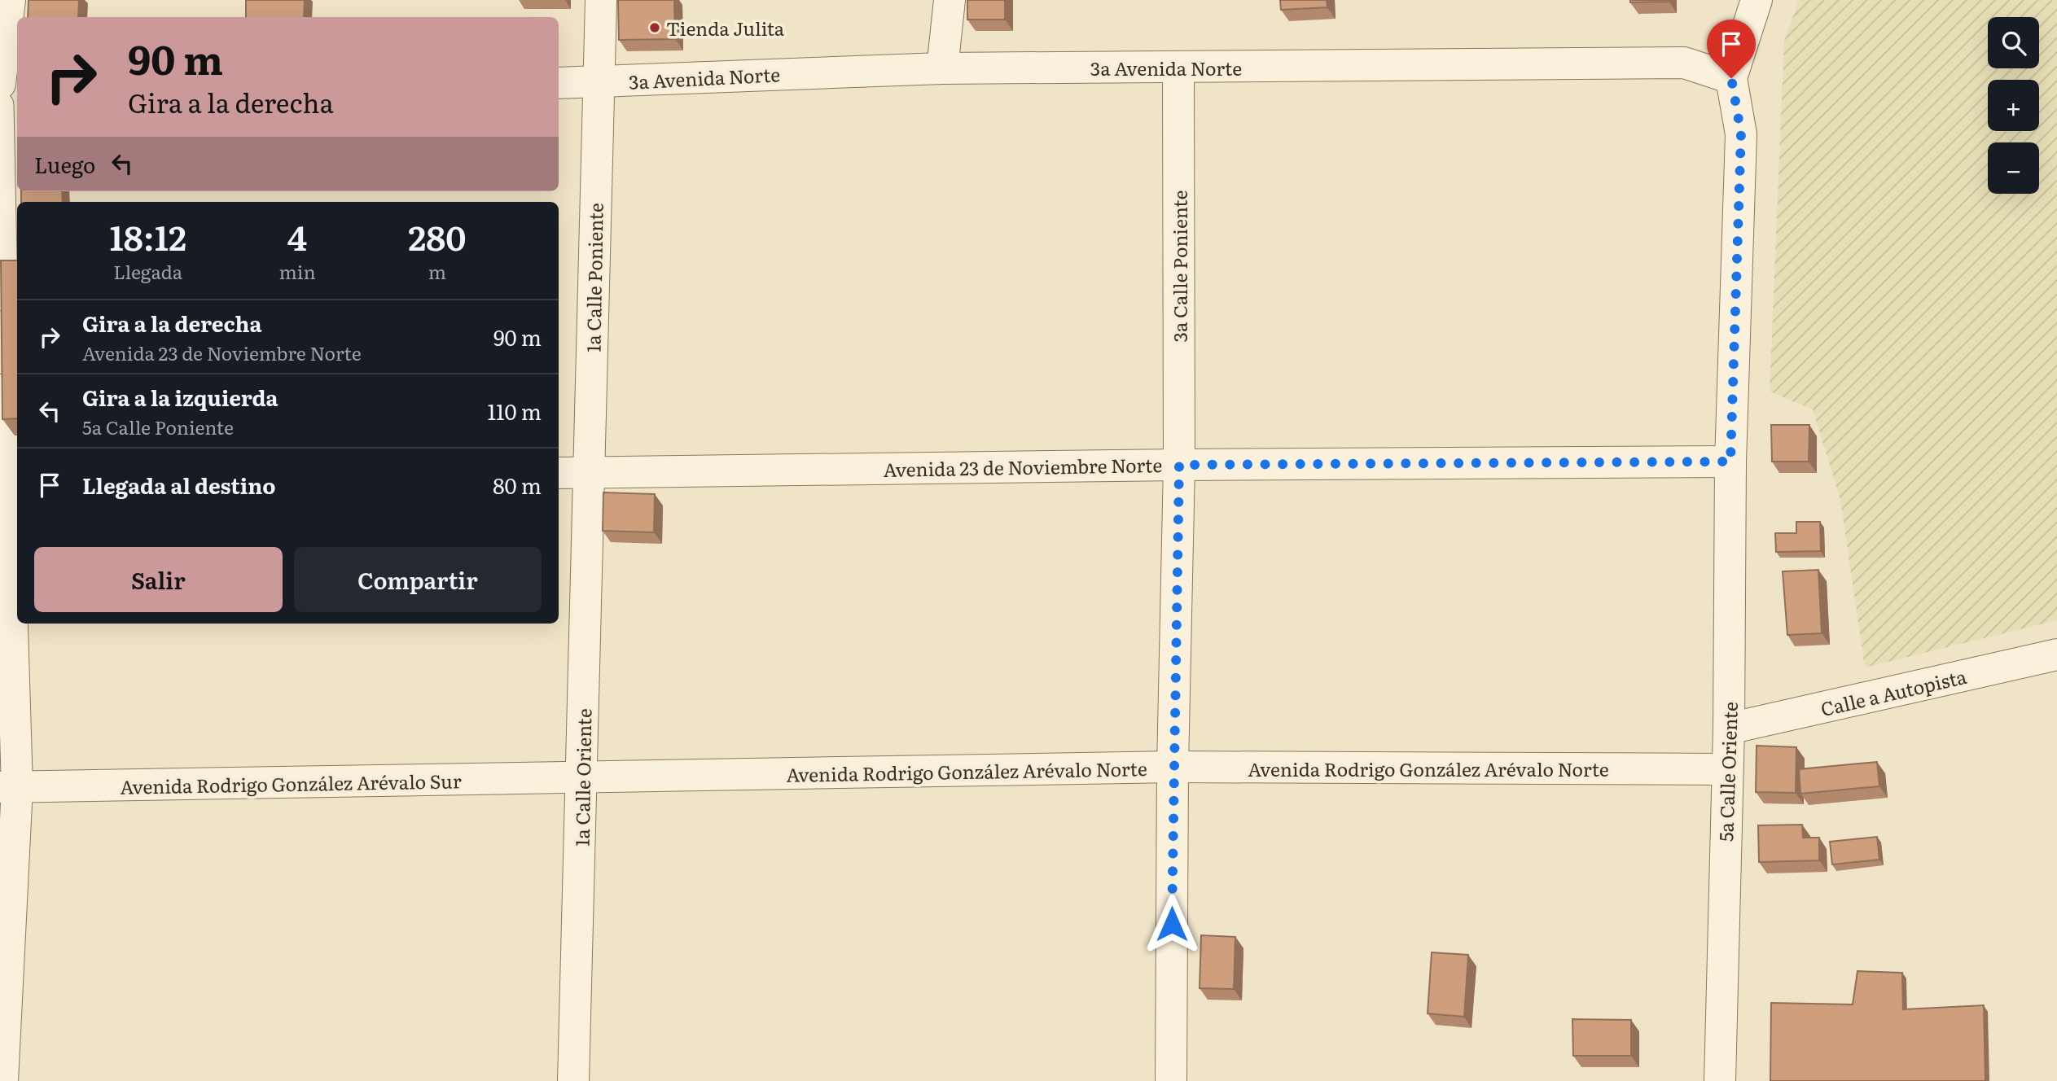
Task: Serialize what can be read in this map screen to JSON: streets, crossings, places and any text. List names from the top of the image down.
{
  "streets": {
    "street": [
      "3a Avenida Norte",
      "3a Calle Poniente",
      "1a Calle Poniente",
      "Avenida 23 de Noviembre Norte",
      "Calle a Autopista",
      "Avenida Rodrigo González Arévalo Norte",
      "5a Calle Oriente",
      "1a Calle Oriente",
      "Avenida Rodrigo González Arévalo Sur"
    ]
  },
  "crossings": [
    ["3a Avenida Norte", "3a Calle Poniente"],
    ["3a Avenida Norte", "1a Calle Poniente"],
    ["3a Avenida Norte", "5a Calle Oriente"],
    ["3a Calle Poniente", "Avenida 23 de Noviembre Norte"],
    ["3a Calle Poniente", "Avenida Rodrigo González Arévalo Norte"],
    ["1a Calle Poniente", "Avenida 23 de Noviembre Norte"],
    ["1a Calle Poniente", "1a Calle Oriente"],
    ["Avenida 23 de Noviembre Norte", "5a Calle Oriente"],
    ["Avenida 23 de Noviembre Norte", "1a Calle Oriente"],
    ["Calle a Autopista", "5a Calle Oriente"],
    ["Avenida Rodrigo González Arévalo Norte", "5a Calle Oriente"],
    ["Avenida Rodrigo González Arévalo Norte", "1a Calle Oriente"],
    ["Avenida Rodrigo González Arévalo Norte", "Avenida Rodrigo González Arévalo Sur"],
    ["1a Calle Oriente", "Avenida Rodrigo González Arévalo Sur"]
  ],
  "places": ["Tienda Julita"],
  "page": {
    "map_buttons": ["+", "−"],
    "turn": ["90 m", "Gira a la derecha"],
    "then": "Luego",
    "eta": [
      "18:12",
      "Llegada",
      "4",
      "min",
      "280",
      "m"
    ],
    "list": [
      {
        "name": "Gira a la derecha",
        "note": "Avenida 23 de Noviembre Norte",
        "value": "90 m"
      },
      {
        "name": "Gira a la izquierda",
        "note": "5a Calle Poniente",
        "value": "110 m"
      },
      {
        "name": "Llegada al destino",
        "value": "80 m"
      }
    ],
    "buttons": ["Salir", "Compartir"]
  }
}
